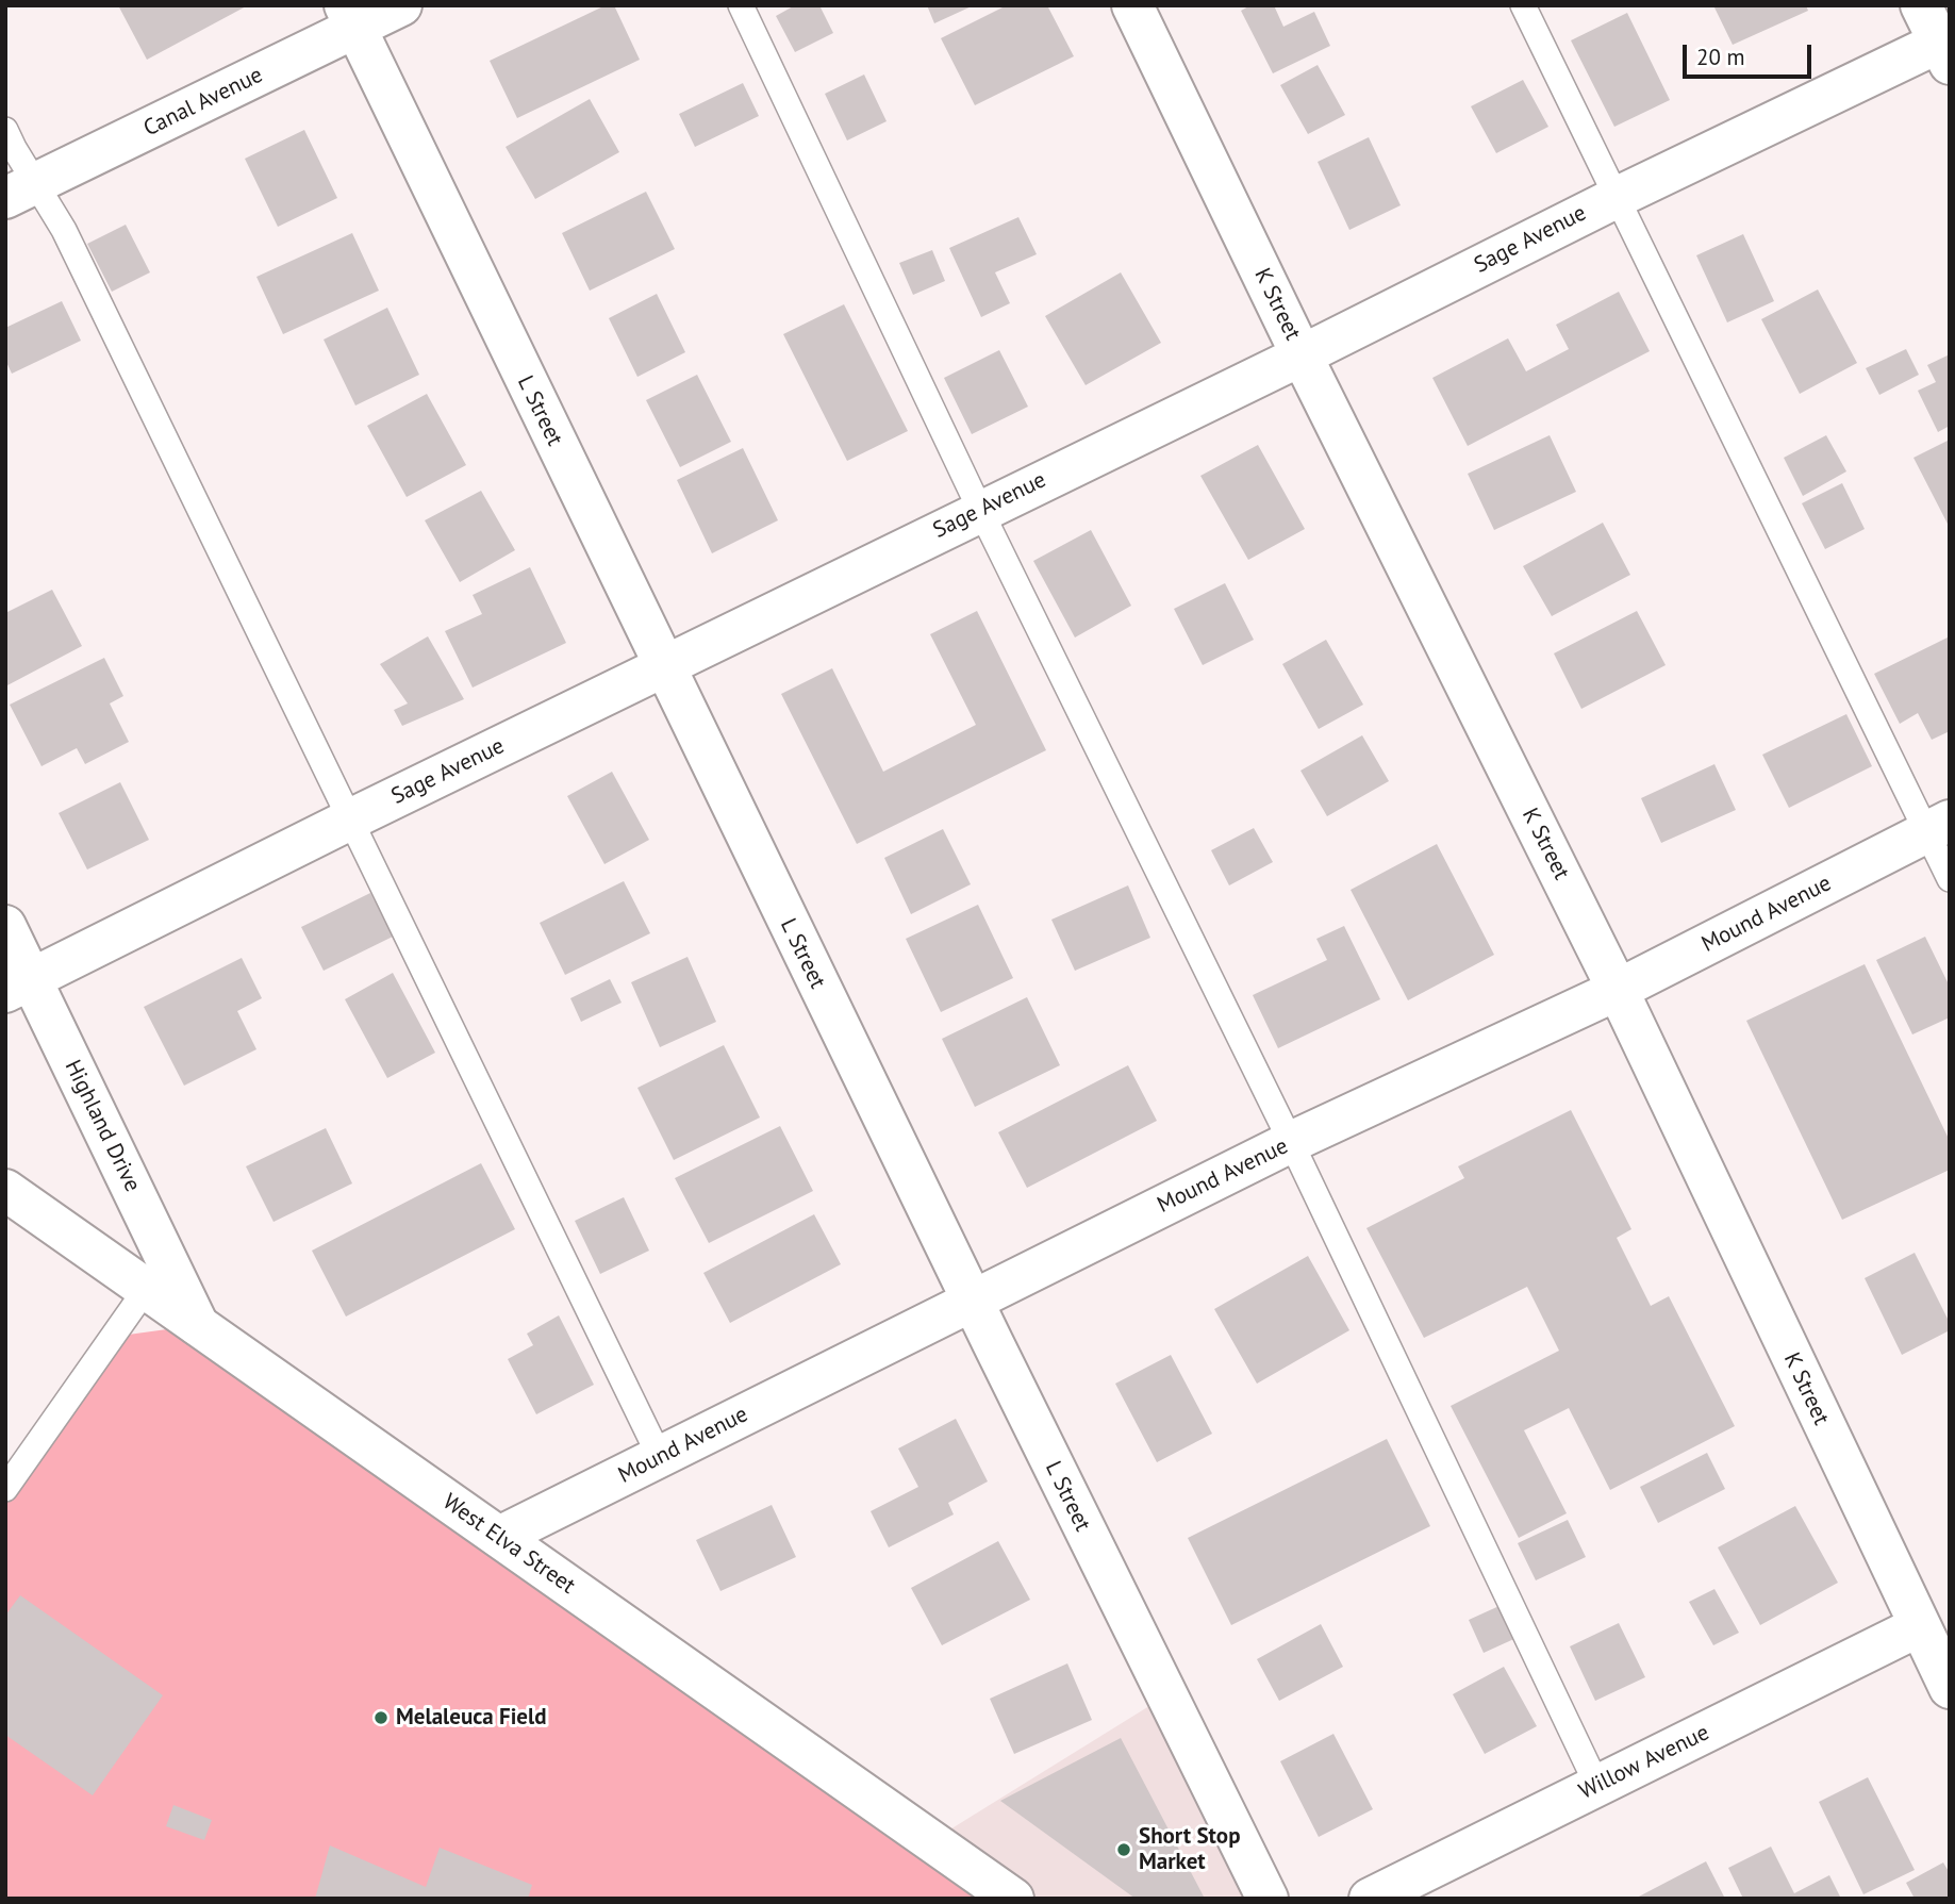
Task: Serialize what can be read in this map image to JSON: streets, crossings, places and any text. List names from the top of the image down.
{
  "streets": {
    "street": [
      "Canal Avenue",
      "Sage Avenue",
      "K Street",
      "L Street",
      "Mound Avenue",
      "Highland Drive",
      "West Elva Street",
      "Willow Avenue"
    ]
  },
  "crossings": [
    ["Canal Avenue", "L Street"],
    ["Sage Avenue", "K Street"],
    ["Sage Avenue", "L Street"],
    ["Sage Avenue", "Highland Drive"],
    ["K Street", "Mound Avenue"],
    ["K Street", "Willow Avenue"],
    ["L Street", "Mound Avenue"],
    ["Mound Avenue", "West Elva Street"],
    ["Highland Drive", "West Elva Street"]
  ],
  "places": ["Melaleuca Field", "Short Stop Market"],
  "scale_bar": "20 m"
}
